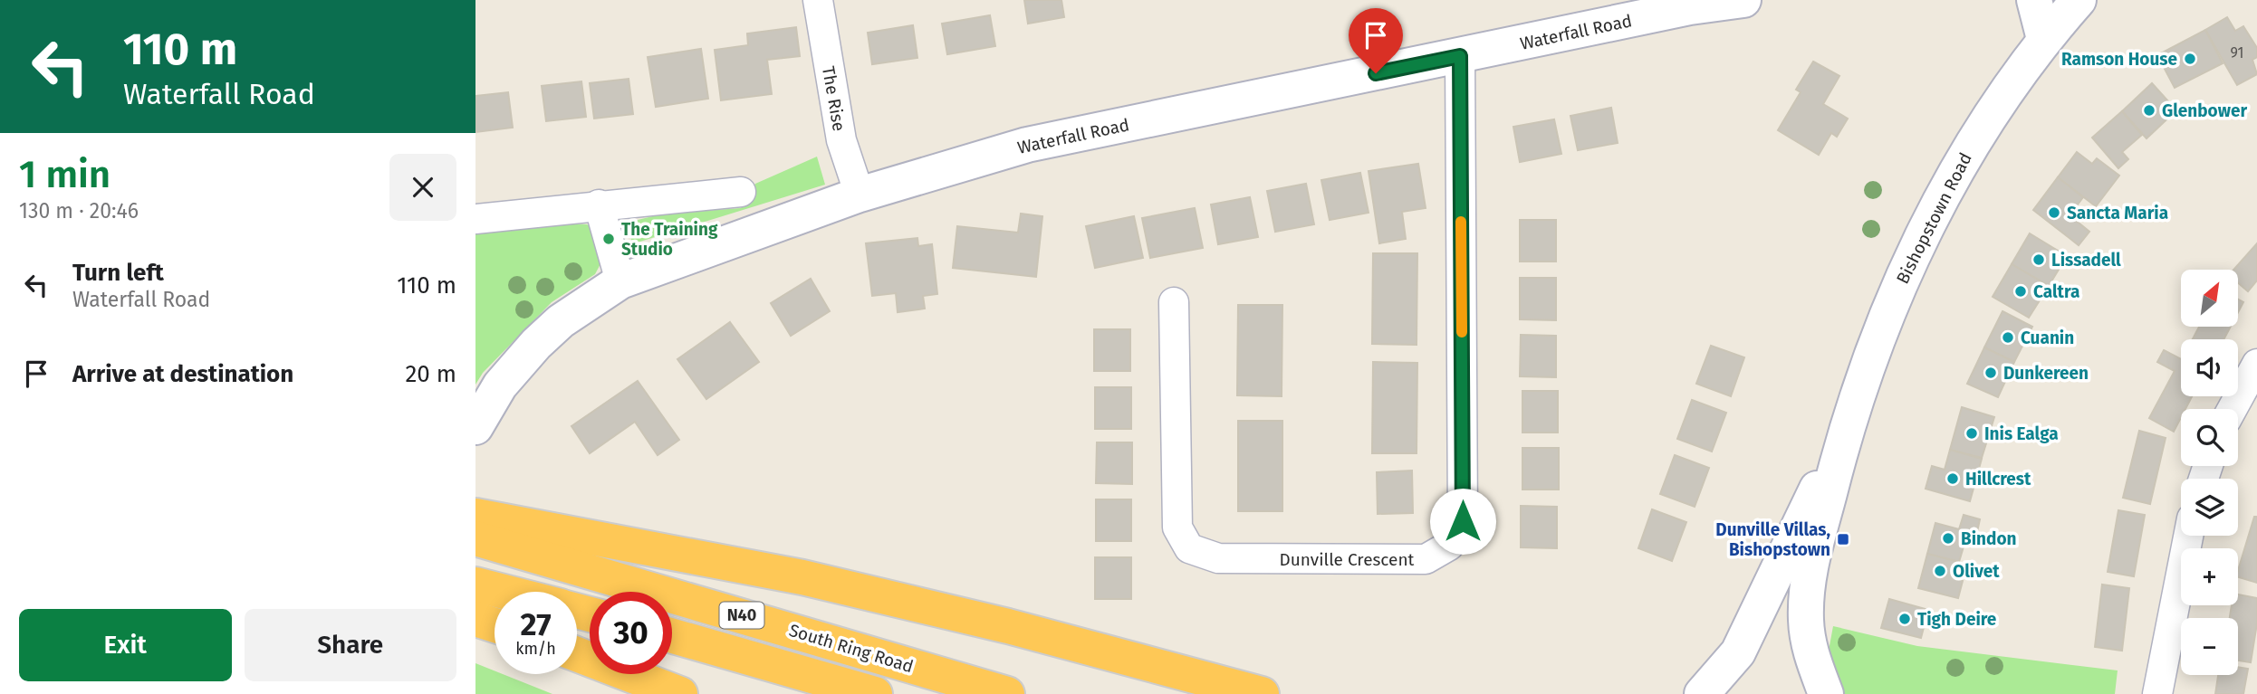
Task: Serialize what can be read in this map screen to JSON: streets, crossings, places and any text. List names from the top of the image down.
{
  "streets": {
    "highway": ["N40", "South Ring Road"],
    "street": [
      "Waterfall Road",
      "The Rise",
      "Bishopstown Road",
      "Dunville Crescent"
    ]
  },
  "crossings": [
    ["Waterfall Road", "The Rise"],
    ["Waterfall Road", "Dunville Crescent"]
  ],
  "places": {
    "other": [
      "Ramson House",
      "Glenbower",
      "Sancta Maria",
      "The Training Studio",
      "Lissadell",
      "Caltra",
      "Cuanin",
      "Dunkereen",
      "Inis Ealga",
      "Hillcrest",
      "Bindon",
      "Olivet",
      "Tigh Deire"
    ],
    "transit": ["Dunville Villas, Bishopstown"]
  },
  "house_numbers": ["91"],
  "north": "top right",
  "page": {
    "turn": ["110 m", "Waterfall Road"],
    "heading": ["1 min", "130 m · 20:46"],
    "list": [
      {
        "name": "Turn left",
        "note": "Waterfall Road",
        "value": "110 m"
      },
      {
        "name": "Arrive at destination",
        "value": "20 m"
      }
    ],
    "map_buttons": ["+", "−"],
    "speed": "27 km/h",
    "limit": "30",
    "buttons": ["Exit", "Share"]
  }
}
